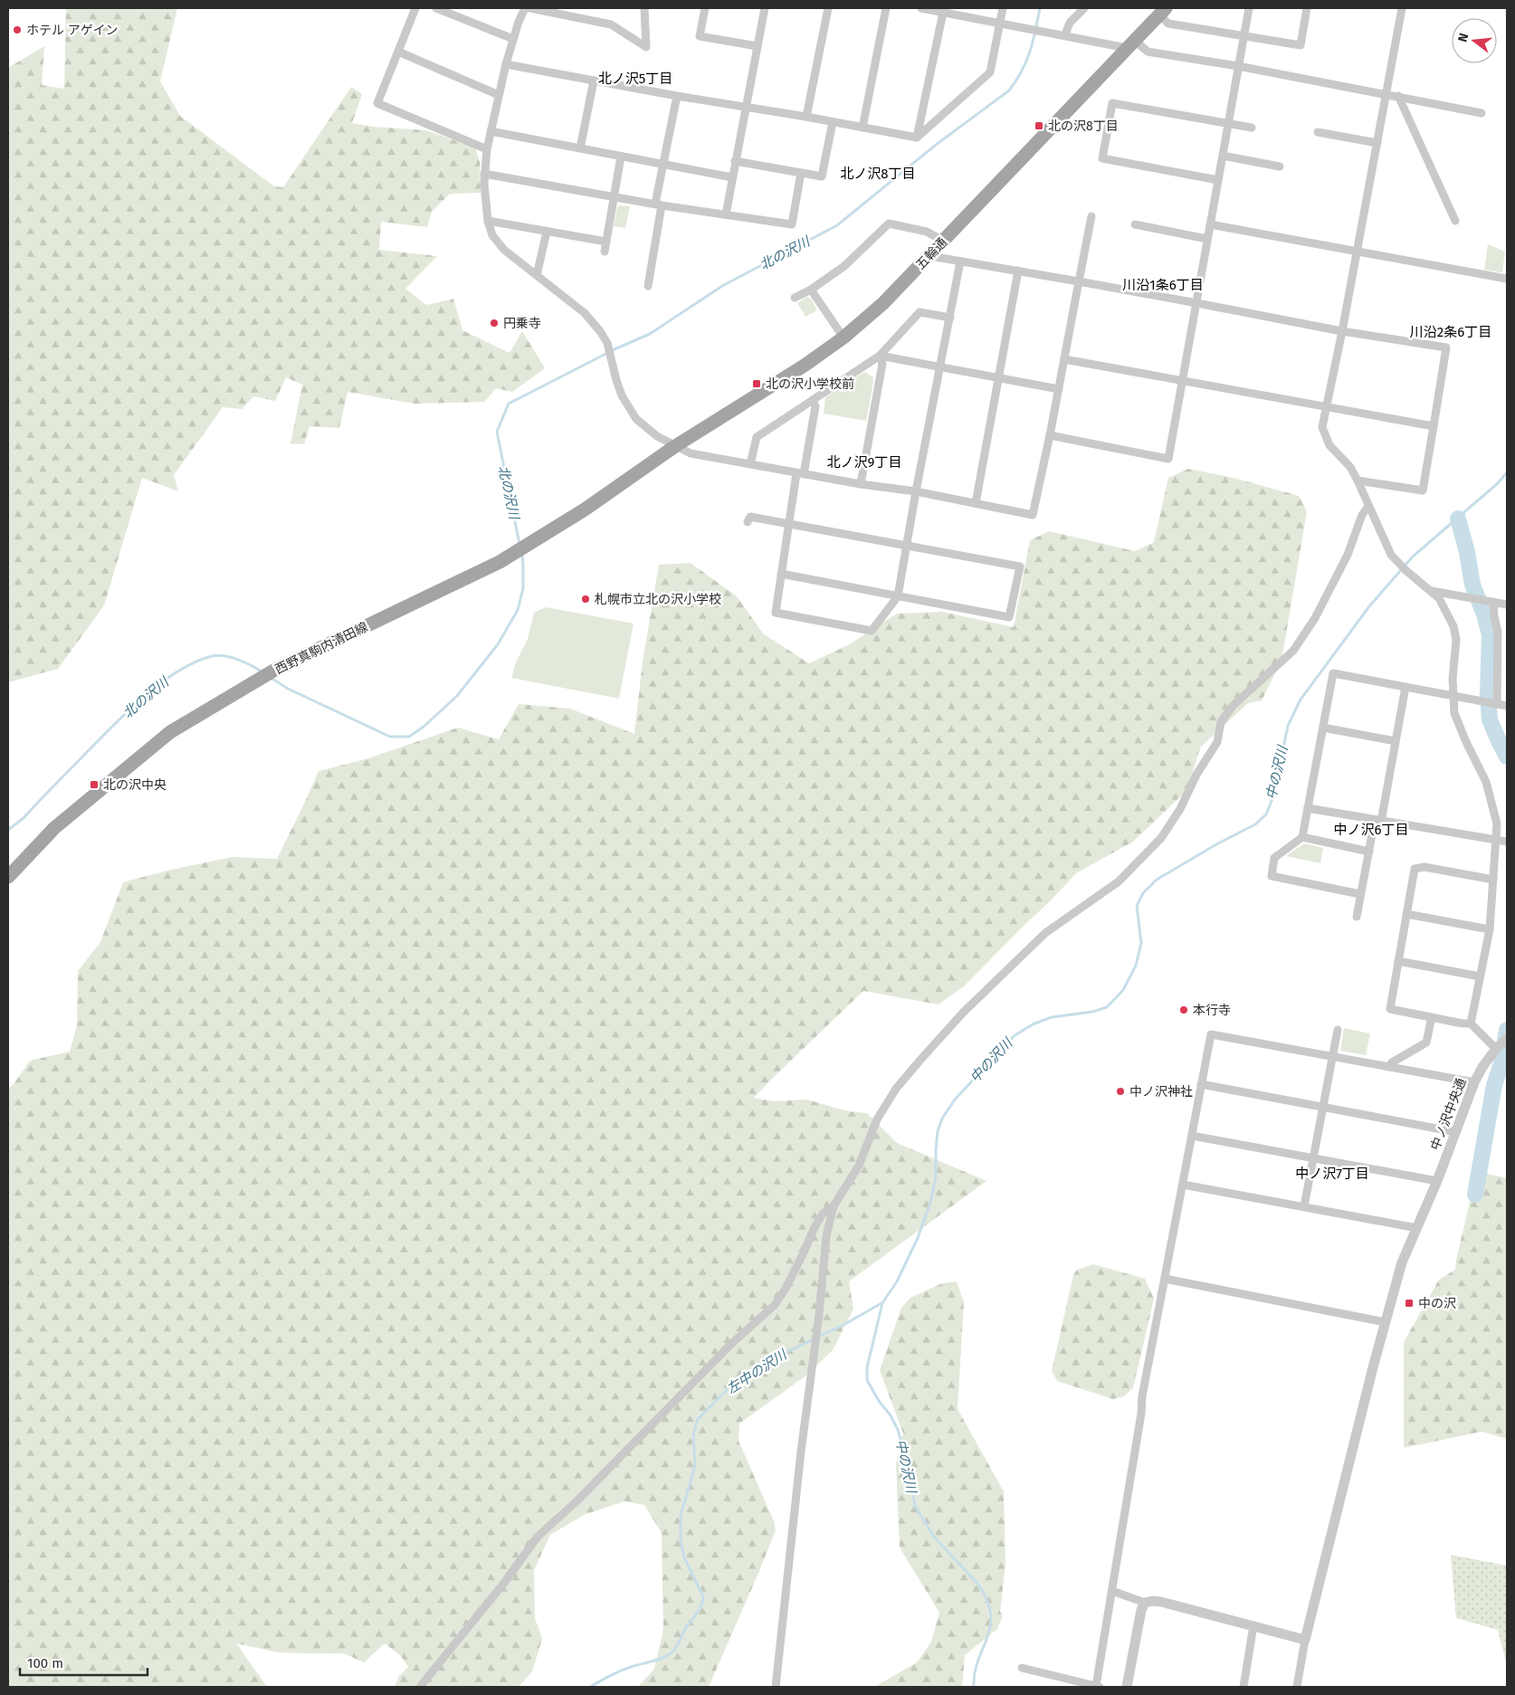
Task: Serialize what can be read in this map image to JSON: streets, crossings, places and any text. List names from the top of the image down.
{
  "streets": {
    "main road": ["五輪通", "西野真駒内清田線"],
    "street": ["中ノ沢中央通"]
  },
  "crossings": [
    ["五輪通", "西野真駒内清田線"]
  ],
  "districts": [
    "北ノ沢5丁目",
    "北ノ沢8丁目",
    "川沿1条6丁目",
    "川沿2条6丁目",
    "北ノ沢9丁目",
    "中ノ沢6丁目",
    "中ノ沢7丁目"
  ],
  "water": ["北の沢川", "中の沢川", "左中の沢川"],
  "places": {
    "other": [
      "ホテル アゲイン",
      "円乗寺",
      "札幌市立北の沢小学校",
      "本行寺",
      "中ノ沢神社"
    ],
    "transit": [
      "北の沢8丁目",
      "北の沢小学校前",
      "北の沢中央",
      "中の沢"
    ]
  },
  "scale_bar": "100 m",
  "north": "left"
}
